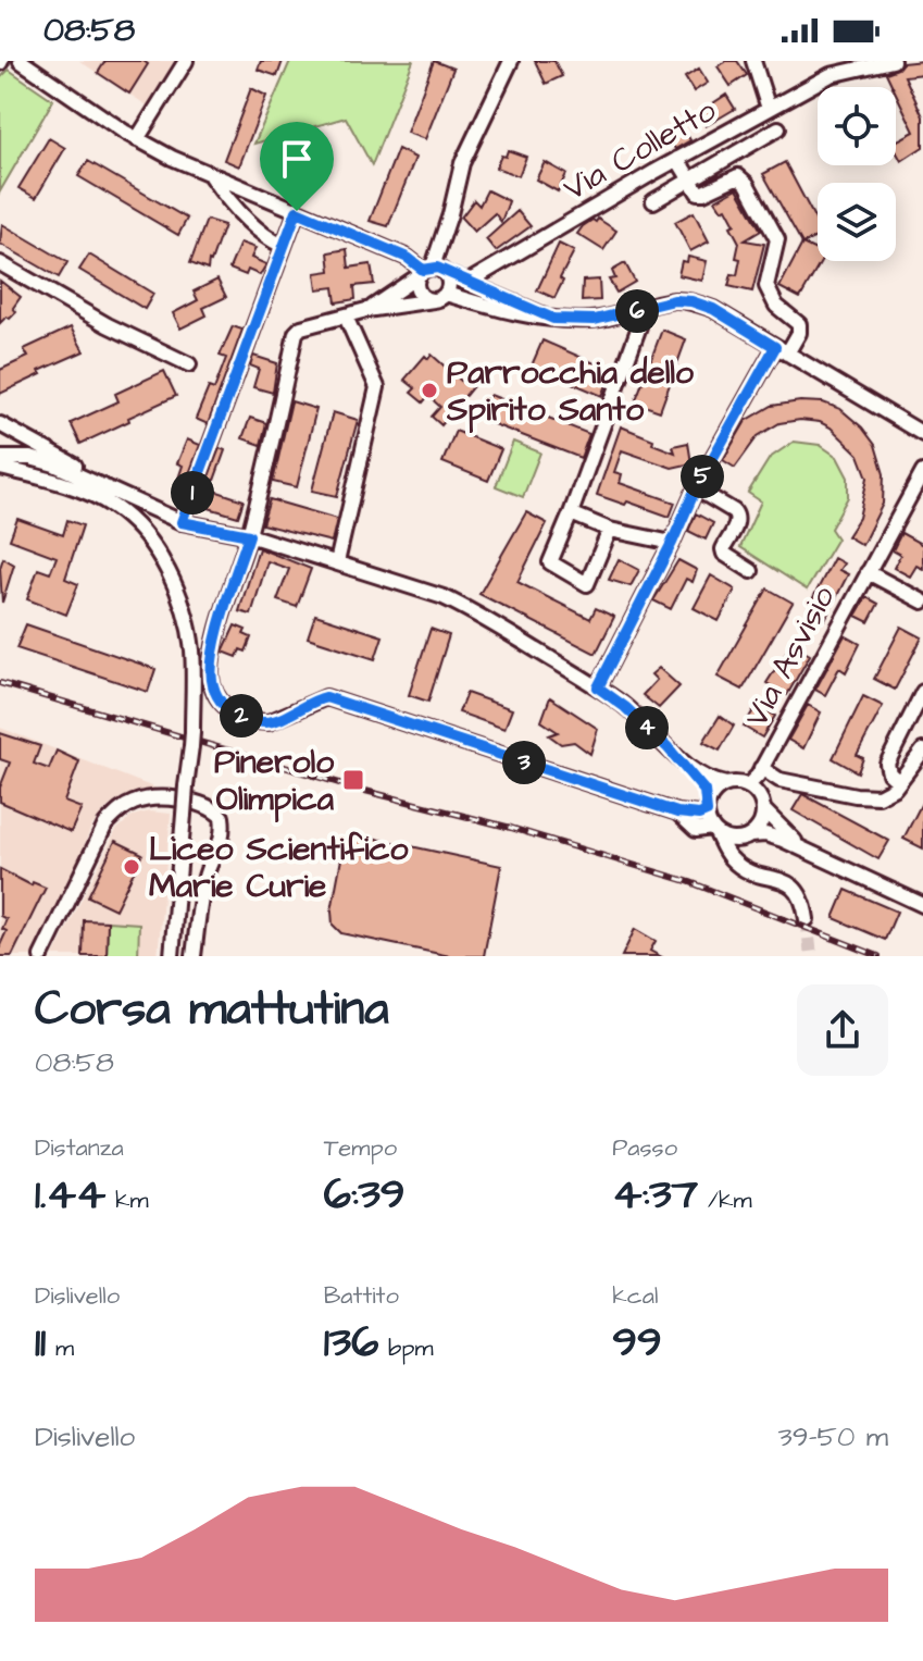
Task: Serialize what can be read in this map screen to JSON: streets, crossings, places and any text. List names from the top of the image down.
{
  "streets": {
    "street": ["Via Colletto", "Via Asvisio"]
  },
  "places": {
    "other": ["Parrocchia dello Spirito Santo", "Liceo Scientifico Marie Curie"],
    "transit": ["Pinerolo Olimpica"]
  },
  "page": {
    "status": "08:58",
    "pins": [
      "6",
      "5",
      "1",
      "2",
      "4",
      "3"
    ],
    "heading": ["Corsa mattutina", "08:58"],
    "stats": [
      ["Distanza", "1.44 km"],
      ["Tempo", "6:39"],
      ["Passo", "4:37 /km"],
      ["Dislivello", "11 m"],
      ["Battito", "136 bpm"],
      ["kcal", "99"]
    ],
    "chart": ["Dislivello", "39–50 m"]
  }
}
